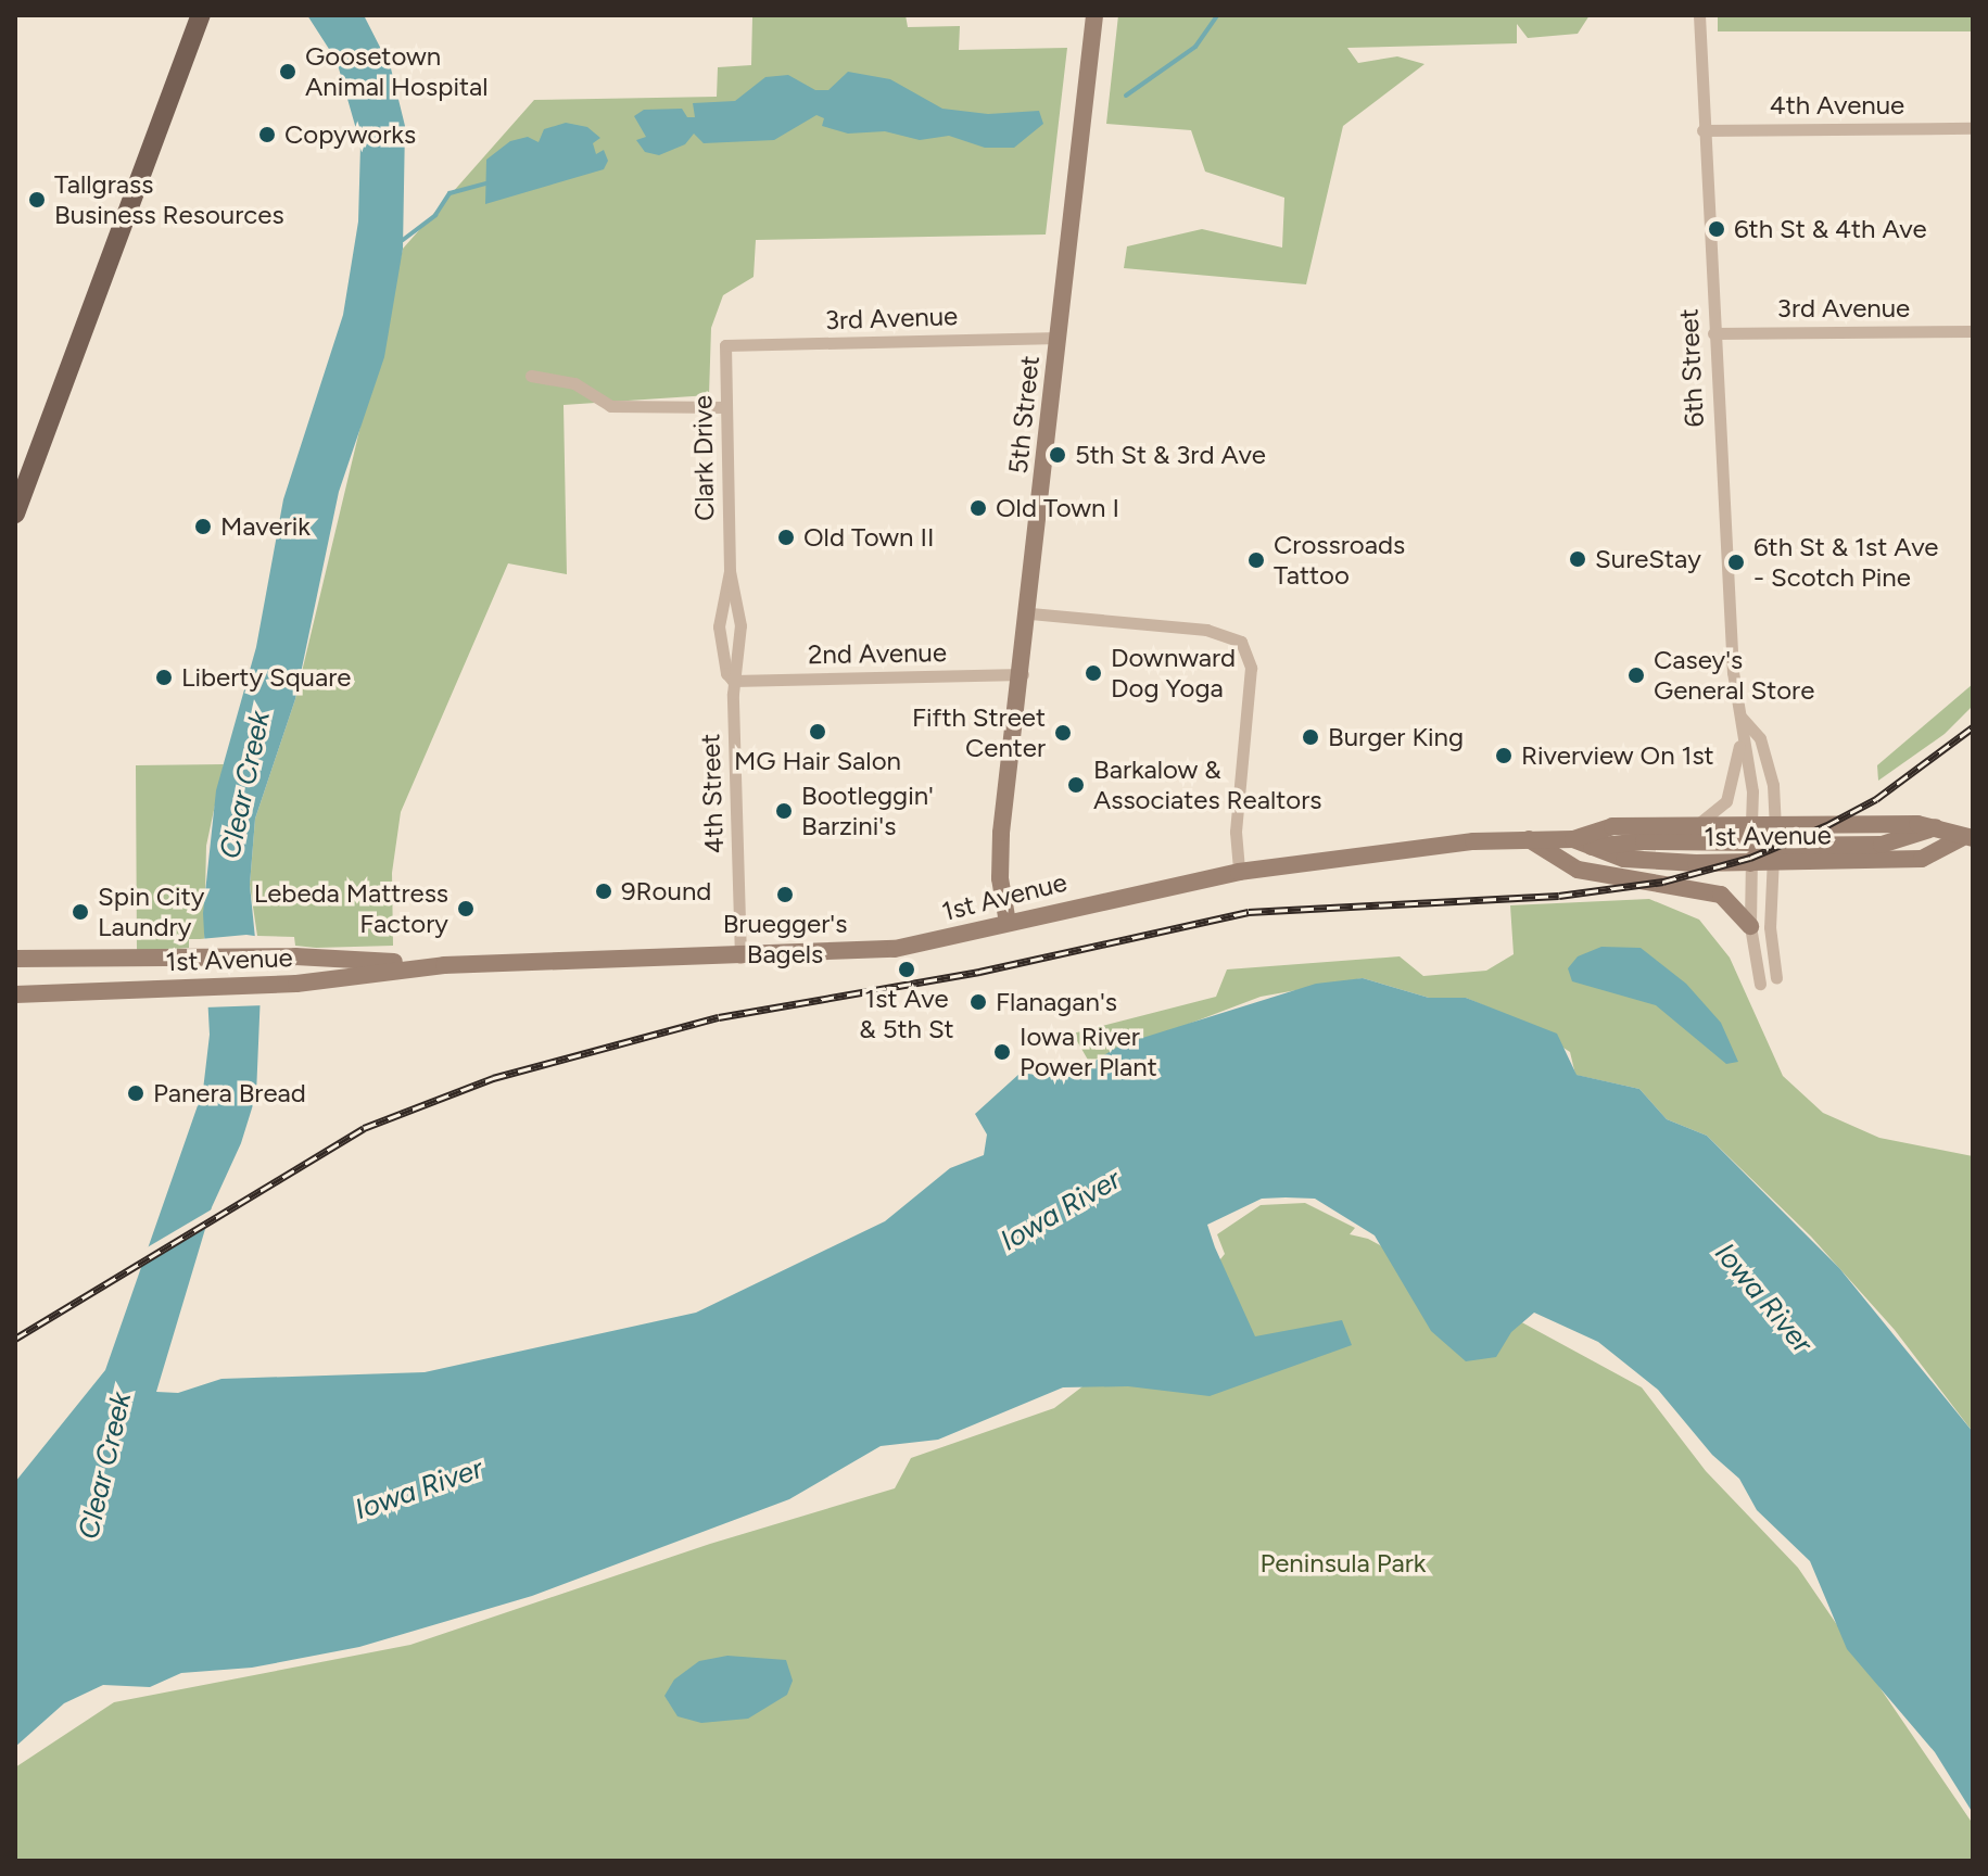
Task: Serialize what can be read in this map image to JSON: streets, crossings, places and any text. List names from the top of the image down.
{
  "streets": {
    "main road": ["5th Street", "1st Avenue"],
    "street": [
      "4th Avenue",
      "3rd Avenue",
      "6th Street",
      "Clark Drive",
      "2nd Avenue",
      "4th Street"
    ]
  },
  "crossings": [
    ["4th Avenue", "6th Street"],
    ["3rd Avenue", "6th Street"],
    ["3rd Avenue", "5th Street"],
    ["3rd Avenue", "Clark Drive"],
    ["6th Street", "1st Avenue"],
    ["5th Street", "2nd Avenue"],
    ["5th Street", "1st Avenue"],
    ["Clark Drive", "2nd Avenue"],
    ["Clark Drive", "4th Street"],
    ["2nd Avenue", "4th Street"],
    ["4th Street", "1st Avenue"]
  ],
  "water": ["Clear Creek", "Iowa River"],
  "parks": ["Peninsula Park"],
  "places": [
    "Goosetown Animal Hospital",
    "Copyworks",
    "Tallgrass Business Resources",
    "6th St & 4th Ave",
    "5th St & 3rd Ave",
    "Old Town I",
    "Maverik",
    "Old Town II",
    "SureStay",
    "Crossroads Tattoo",
    "6th St & 1st Ave - Scotch Pine",
    "Downward Dog Yoga",
    "Casey's General Store",
    "Liberty Square",
    "MG Hair Salon",
    "Fifth Street Center",
    "Burger King",
    "Riverview On 1st",
    "Barkalow & Associates Realtors",
    "Bootleggin' Barzini's",
    "9Round",
    "Bruegger's Bagels",
    "Lebeda Mattress Factory",
    "Spin City Laundry",
    "1st Ave & 5th St",
    "Flanagan's",
    "Iowa River Power Plant",
    "Panera Bread"
  ]
}
